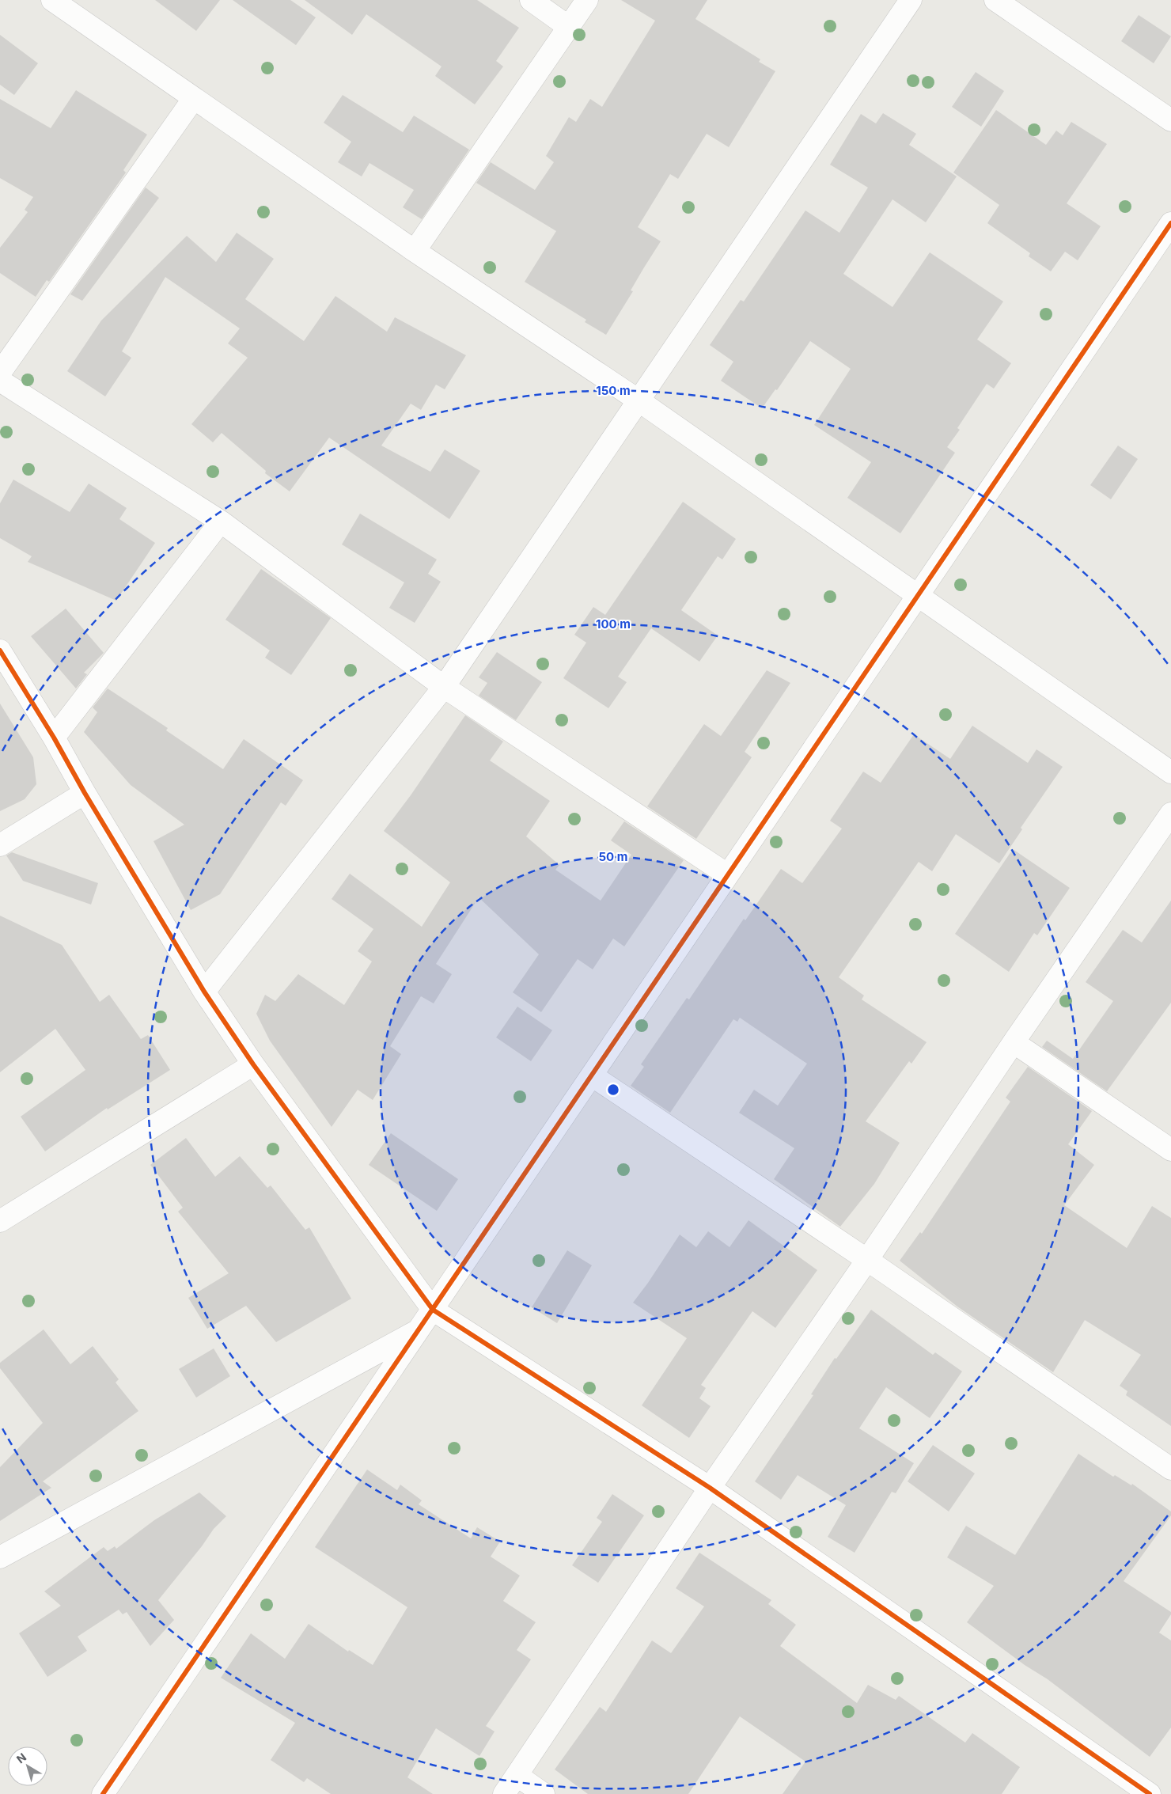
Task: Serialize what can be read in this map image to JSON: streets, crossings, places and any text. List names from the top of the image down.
{
  "north": "top left",
  "rings": ["150 m", "100 m", "50 m"]
}
